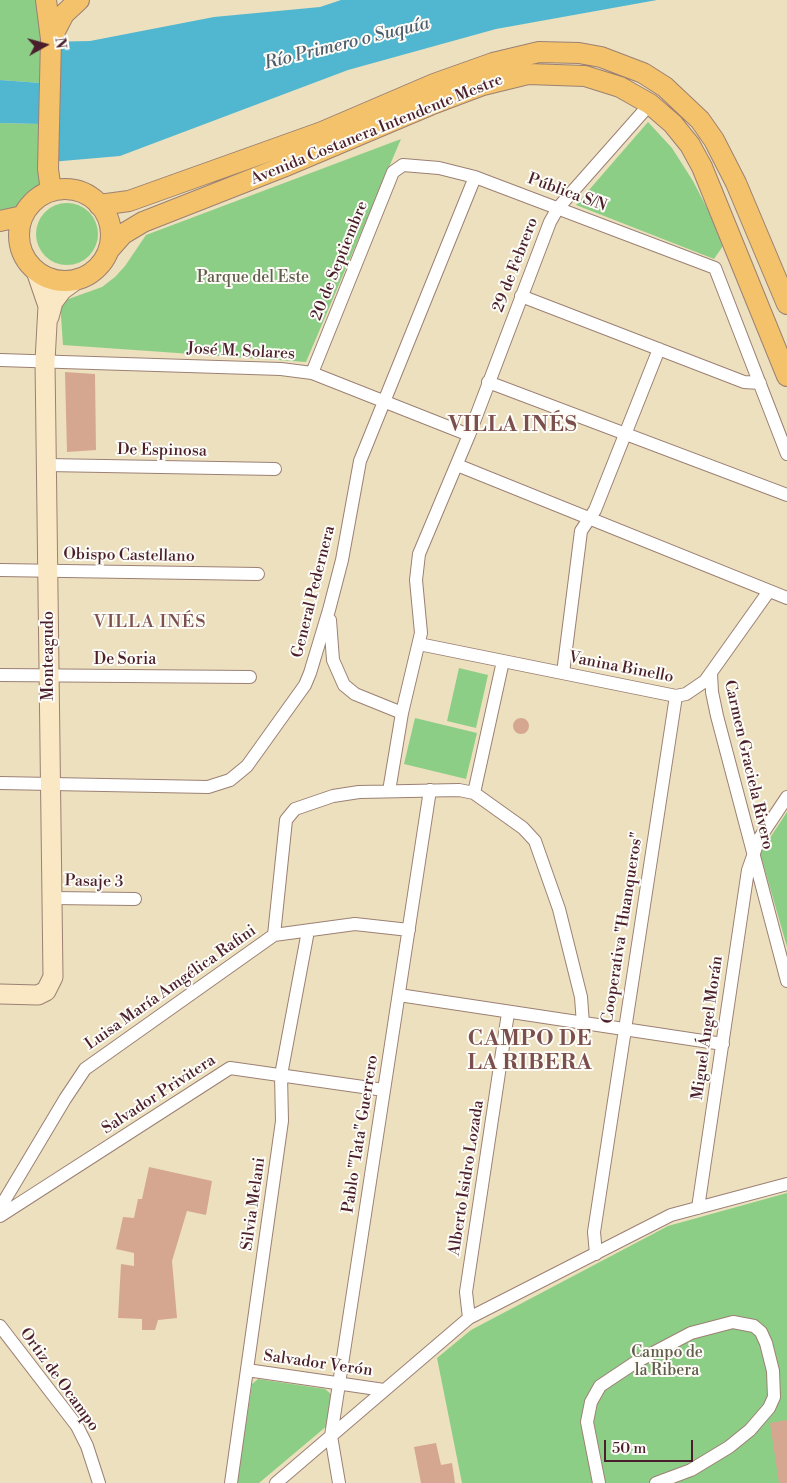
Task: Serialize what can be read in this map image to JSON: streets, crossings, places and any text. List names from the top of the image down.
{
  "streets": {
    "main road": ["Avenida Costanera Intendente Mestre"],
    "street": [
      "Pública S/N",
      "20 de Septiembre",
      "29 de Febrero",
      "José M. Solares",
      "De Espinosa",
      "Obispo Castellano",
      "General Pedernera",
      "Monteagudo",
      "De Soria",
      "Vanina Binello",
      "Carmen Graciela Rivero",
      "Pasaje 3",
      "Cooperativa \"Huanqueros\"",
      "Luisa María Amgélica Rafini",
      "Miguel Ángel Morán",
      "Salvador Privitera",
      "Pablo \"Tata\" Guerrero",
      "Alberto Isidro Lozada",
      "Silvia Melani",
      "Salvador Verón",
      "Ortiz de Ocampo"
    ]
  },
  "crossings": [
    ["Avenida Costanera Intendente Mestre", "29 de Febrero"],
    ["Avenida Costanera Intendente Mestre", "Monteagudo"],
    ["Pública S/N", "20 de Septiembre"],
    ["Pública S/N", "29 de Febrero"],
    ["Pública S/N", "General Pedernera"],
    ["20 de Septiembre", "José M. Solares"],
    ["29 de Febrero", "José M. Solares"],
    ["José M. Solares", "General Pedernera"],
    ["José M. Solares", "Monteagudo"],
    ["De Espinosa", "Monteagudo"],
    ["Obispo Castellano", "Monteagudo"],
    ["General Pedernera", "Monteagudo"],
    ["Monteagudo", "De Soria"],
    ["Monteagudo", "Pasaje 3"],
    ["Vanina Binello", "Carmen Graciela Rivero"],
    ["Vanina Binello", "Cooperativa \"Huanqueros\""],
    ["Carmen Graciela Rivero", "Miguel Ángel Morán"],
    ["Luisa María Amgélica Rafini", "Pablo \"Tata\" Guerrero"],
    ["Luisa María Amgélica Rafini", "Silvia Melani"],
    ["Salvador Privitera", "Pablo \"Tata\" Guerrero"],
    ["Salvador Privitera", "Silvia Melani"],
    ["Pablo \"Tata\" Guerrero", "Salvador Verón"],
    ["Silvia Melani", "Salvador Verón"]
  ],
  "districts": ["VILLA INÉS", "VILLA INÉS", "CAMPO DE LA RIBERA"],
  "water": ["Río Primero o Suquía"],
  "parks": ["Parque del Este", "Campo de la Ribera"],
  "scale_bar": "50 m",
  "north": "right"
}
